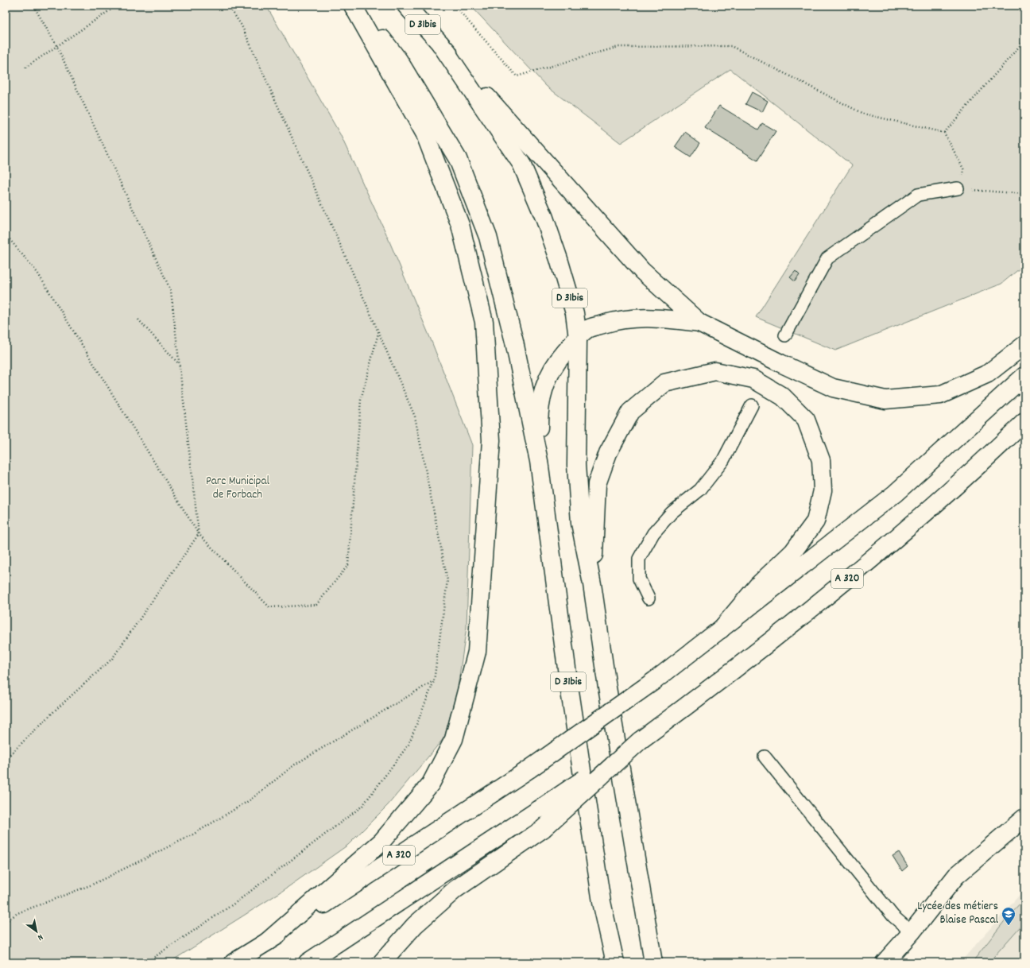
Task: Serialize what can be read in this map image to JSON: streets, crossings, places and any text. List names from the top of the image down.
{
  "streets": {
    "main road": ["D 31bis", "A 320"]
  },
  "parks": ["Parc Municipal de Forbach"],
  "places": {
    "school or university": ["Lycée des métiers Blaise Pascal"]
  },
  "north": "bottom right"
}
